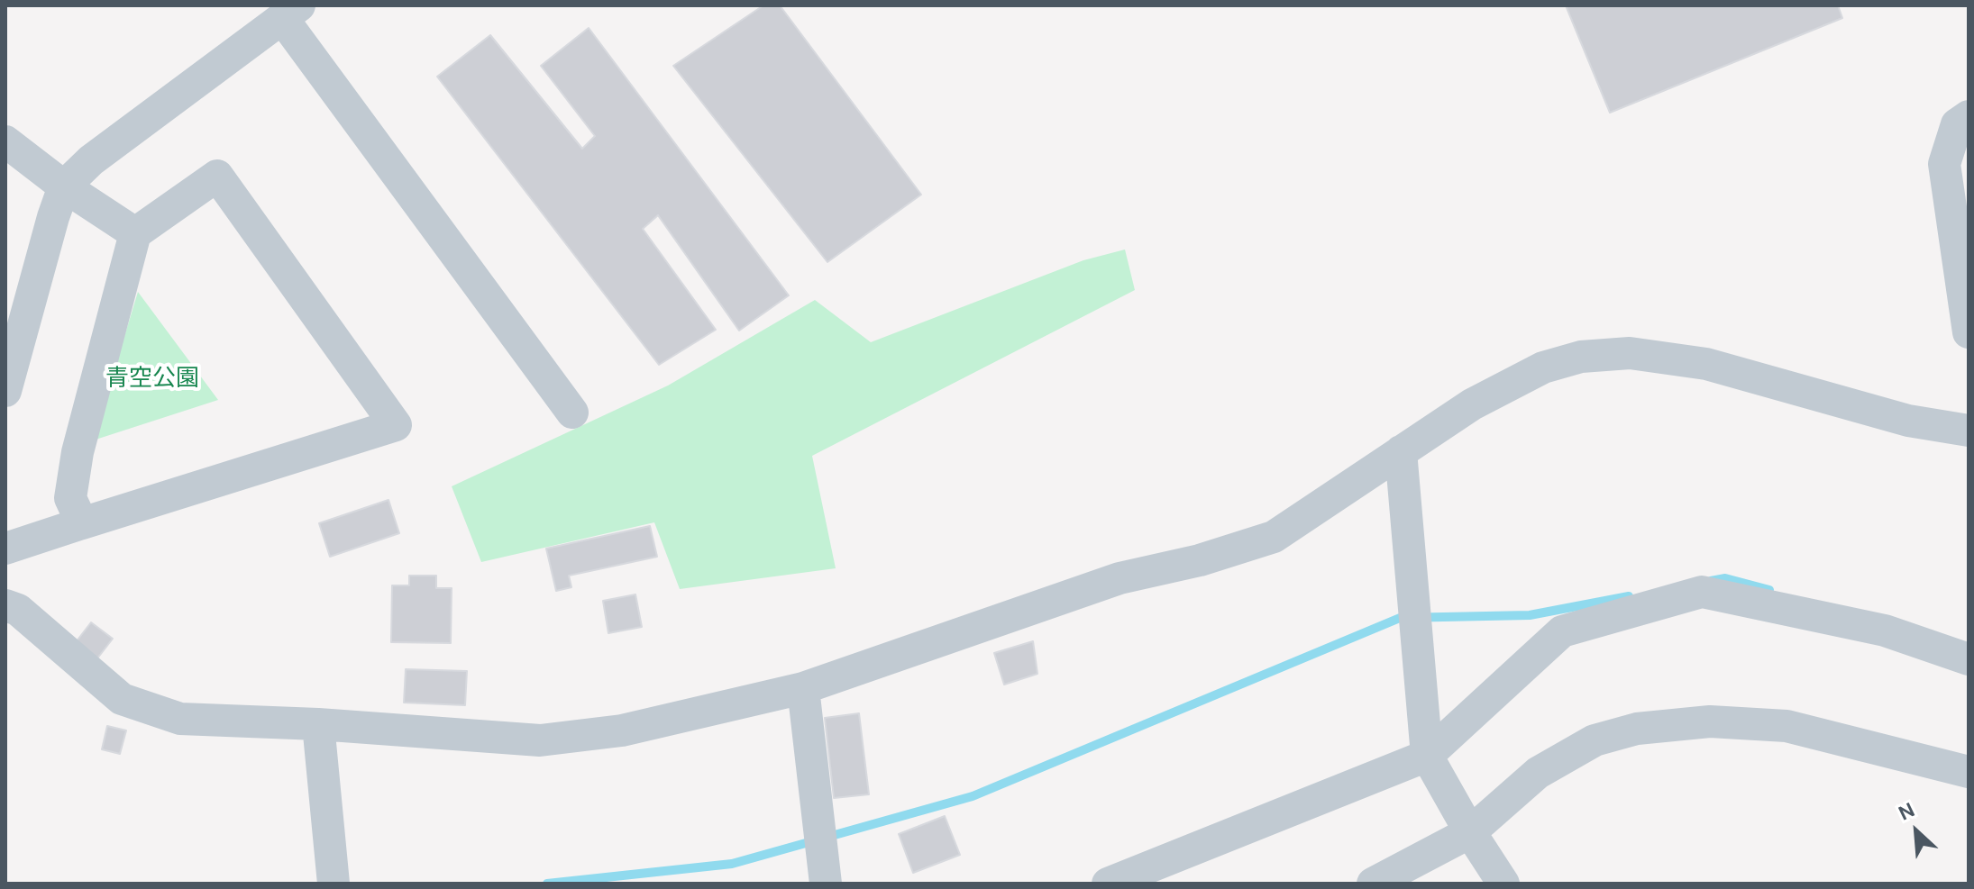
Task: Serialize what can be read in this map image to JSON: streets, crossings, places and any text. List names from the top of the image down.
{
  "parks": ["青空公園"],
  "north": "top left"
}
